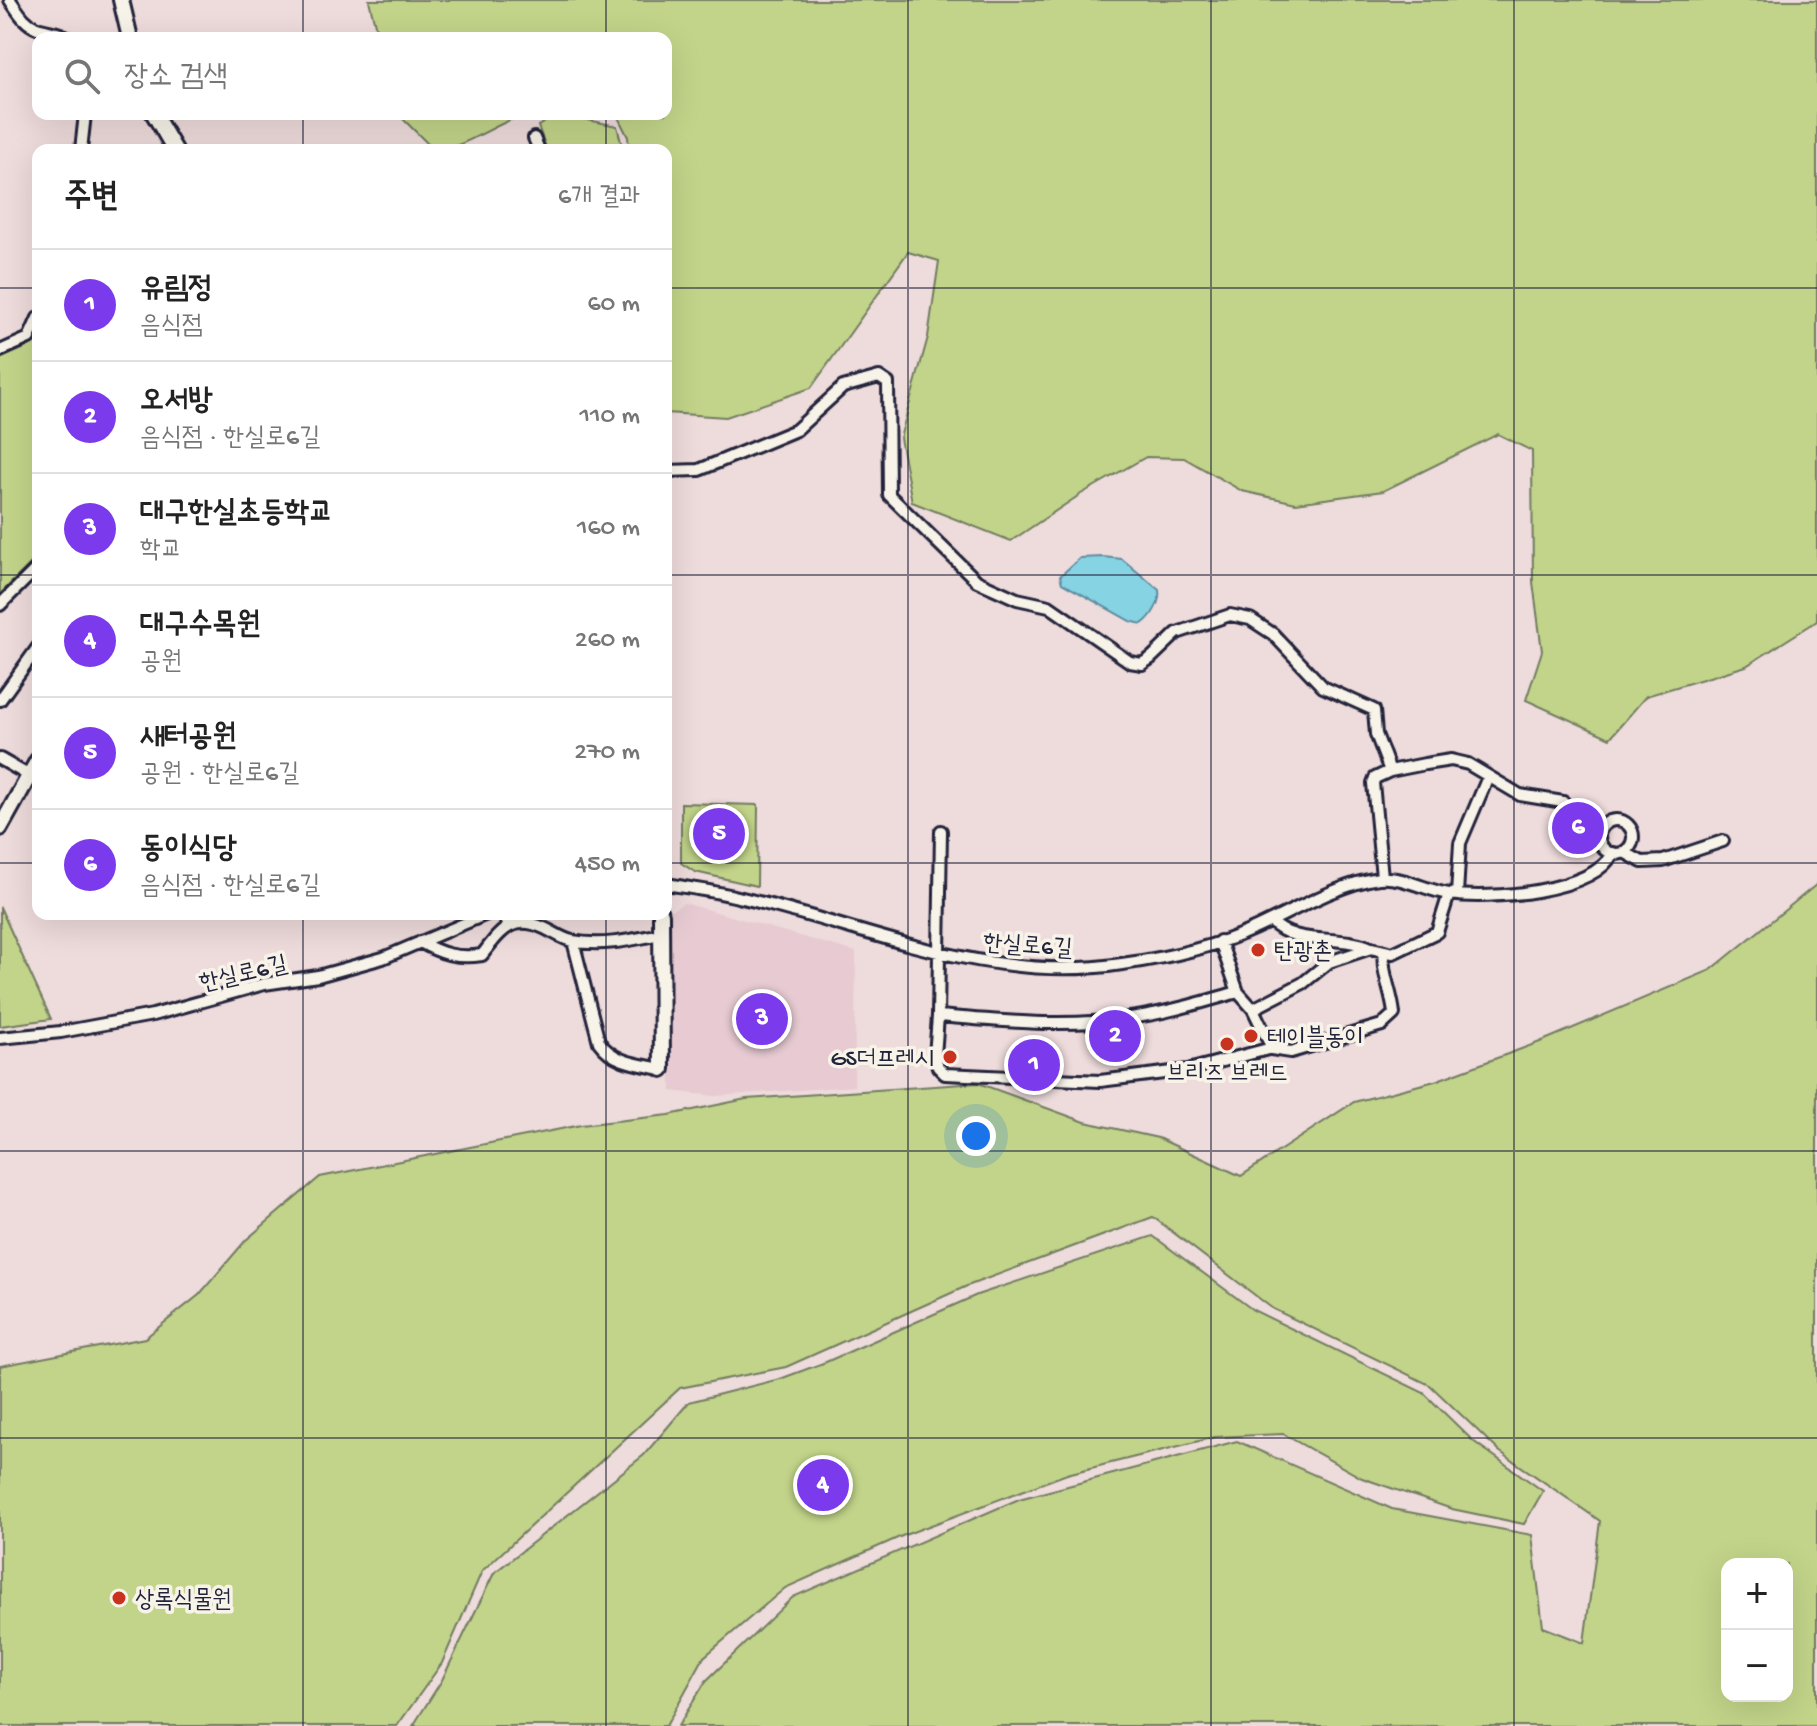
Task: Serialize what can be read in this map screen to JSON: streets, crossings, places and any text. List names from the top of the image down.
{
  "streets": {
    "street": ["한실로6길"]
  },
  "places": [
    "탄광촌",
    "테이블동이",
    "브리즈 브레드",
    "GS더프레시",
    "상록식물원"
  ],
  "page": {
    "search": "장소 검색",
    "heading": ["주변", "6개 결과"],
    "list": [
      {
        "mark": "1",
        "name": "유림정",
        "note": "음식점",
        "value": "60 m"
      },
      {
        "mark": "2",
        "name": "오서방",
        "note": "음식점 · 한실로6길",
        "value": "110 m"
      },
      {
        "mark": "3",
        "name": "대구한실초등학교",
        "note": "학교",
        "value": "160 m"
      },
      {
        "mark": "4",
        "name": "대구수목원",
        "note": "공원",
        "value": "260 m"
      },
      {
        "mark": "5",
        "name": "새터공원",
        "note": "공원 · 한실로6길",
        "value": "270 m"
      },
      {
        "mark": "6",
        "name": "동이식당",
        "note": "음식점 · 한실로6길",
        "value": "450 m"
      }
    ],
    "pins": [
      "6",
      "5",
      "3",
      "2",
      "1",
      "4"
    ],
    "map_buttons": ["+", "−"]
  }
}
